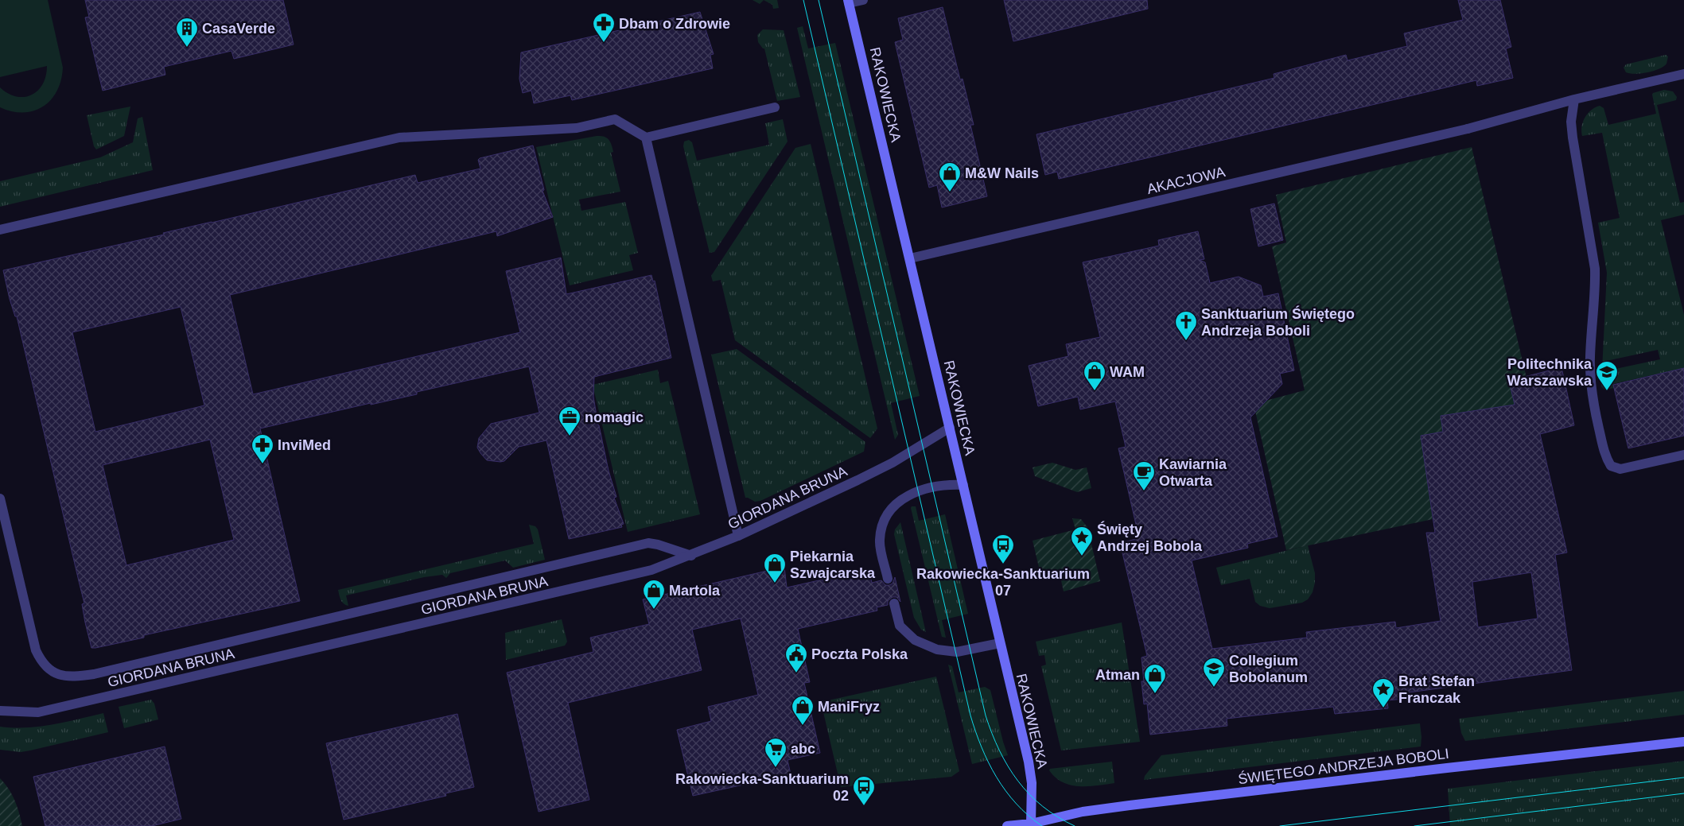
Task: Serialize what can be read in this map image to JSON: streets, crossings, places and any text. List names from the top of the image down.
{
  "streets": {
    "street": [
      "RAKOWIECKA",
      "AKACJOWA",
      "GIORDANA BRUNA",
      "ŚWIĘTEGO ANDRZEJA BOBOLI"
    ]
  },
  "crossings": [
    ["RAKOWIECKA", "AKACJOWA"],
    ["RAKOWIECKA", "GIORDANA BRUNA"],
    ["RAKOWIECKA", "ŚWIĘTEGO ANDRZEJA BOBOLI"]
  ],
  "places": {
    "pharmacy": ["Dbam o Zdrowie", "InviMed"],
    "building": ["CasaVerde"],
    "shop": [
      "M&W Nails",
      "WAM",
      "Piekarnia Szwajcarska",
      "Martola",
      "Atman",
      "ManiFryz"
    ],
    "church": ["Sanktuarium Świętego Andrzeja Boboli"],
    "school or university": ["Politechnika Warszawska", "Collegium Bobolanum"],
    "office": ["nomagic"],
    "cafe": ["Kawiarnia Otwarta"],
    "place": ["Święty Andrzej Bobola", "Brat Stefan Franczak"],
    "bus stop": ["Rakowiecka-Sanktuarium 07", "Rakowiecka-Sanktuarium 02"],
    "public building": ["Poczta Polska"],
    "supermarket": ["abc"]
  }
}
